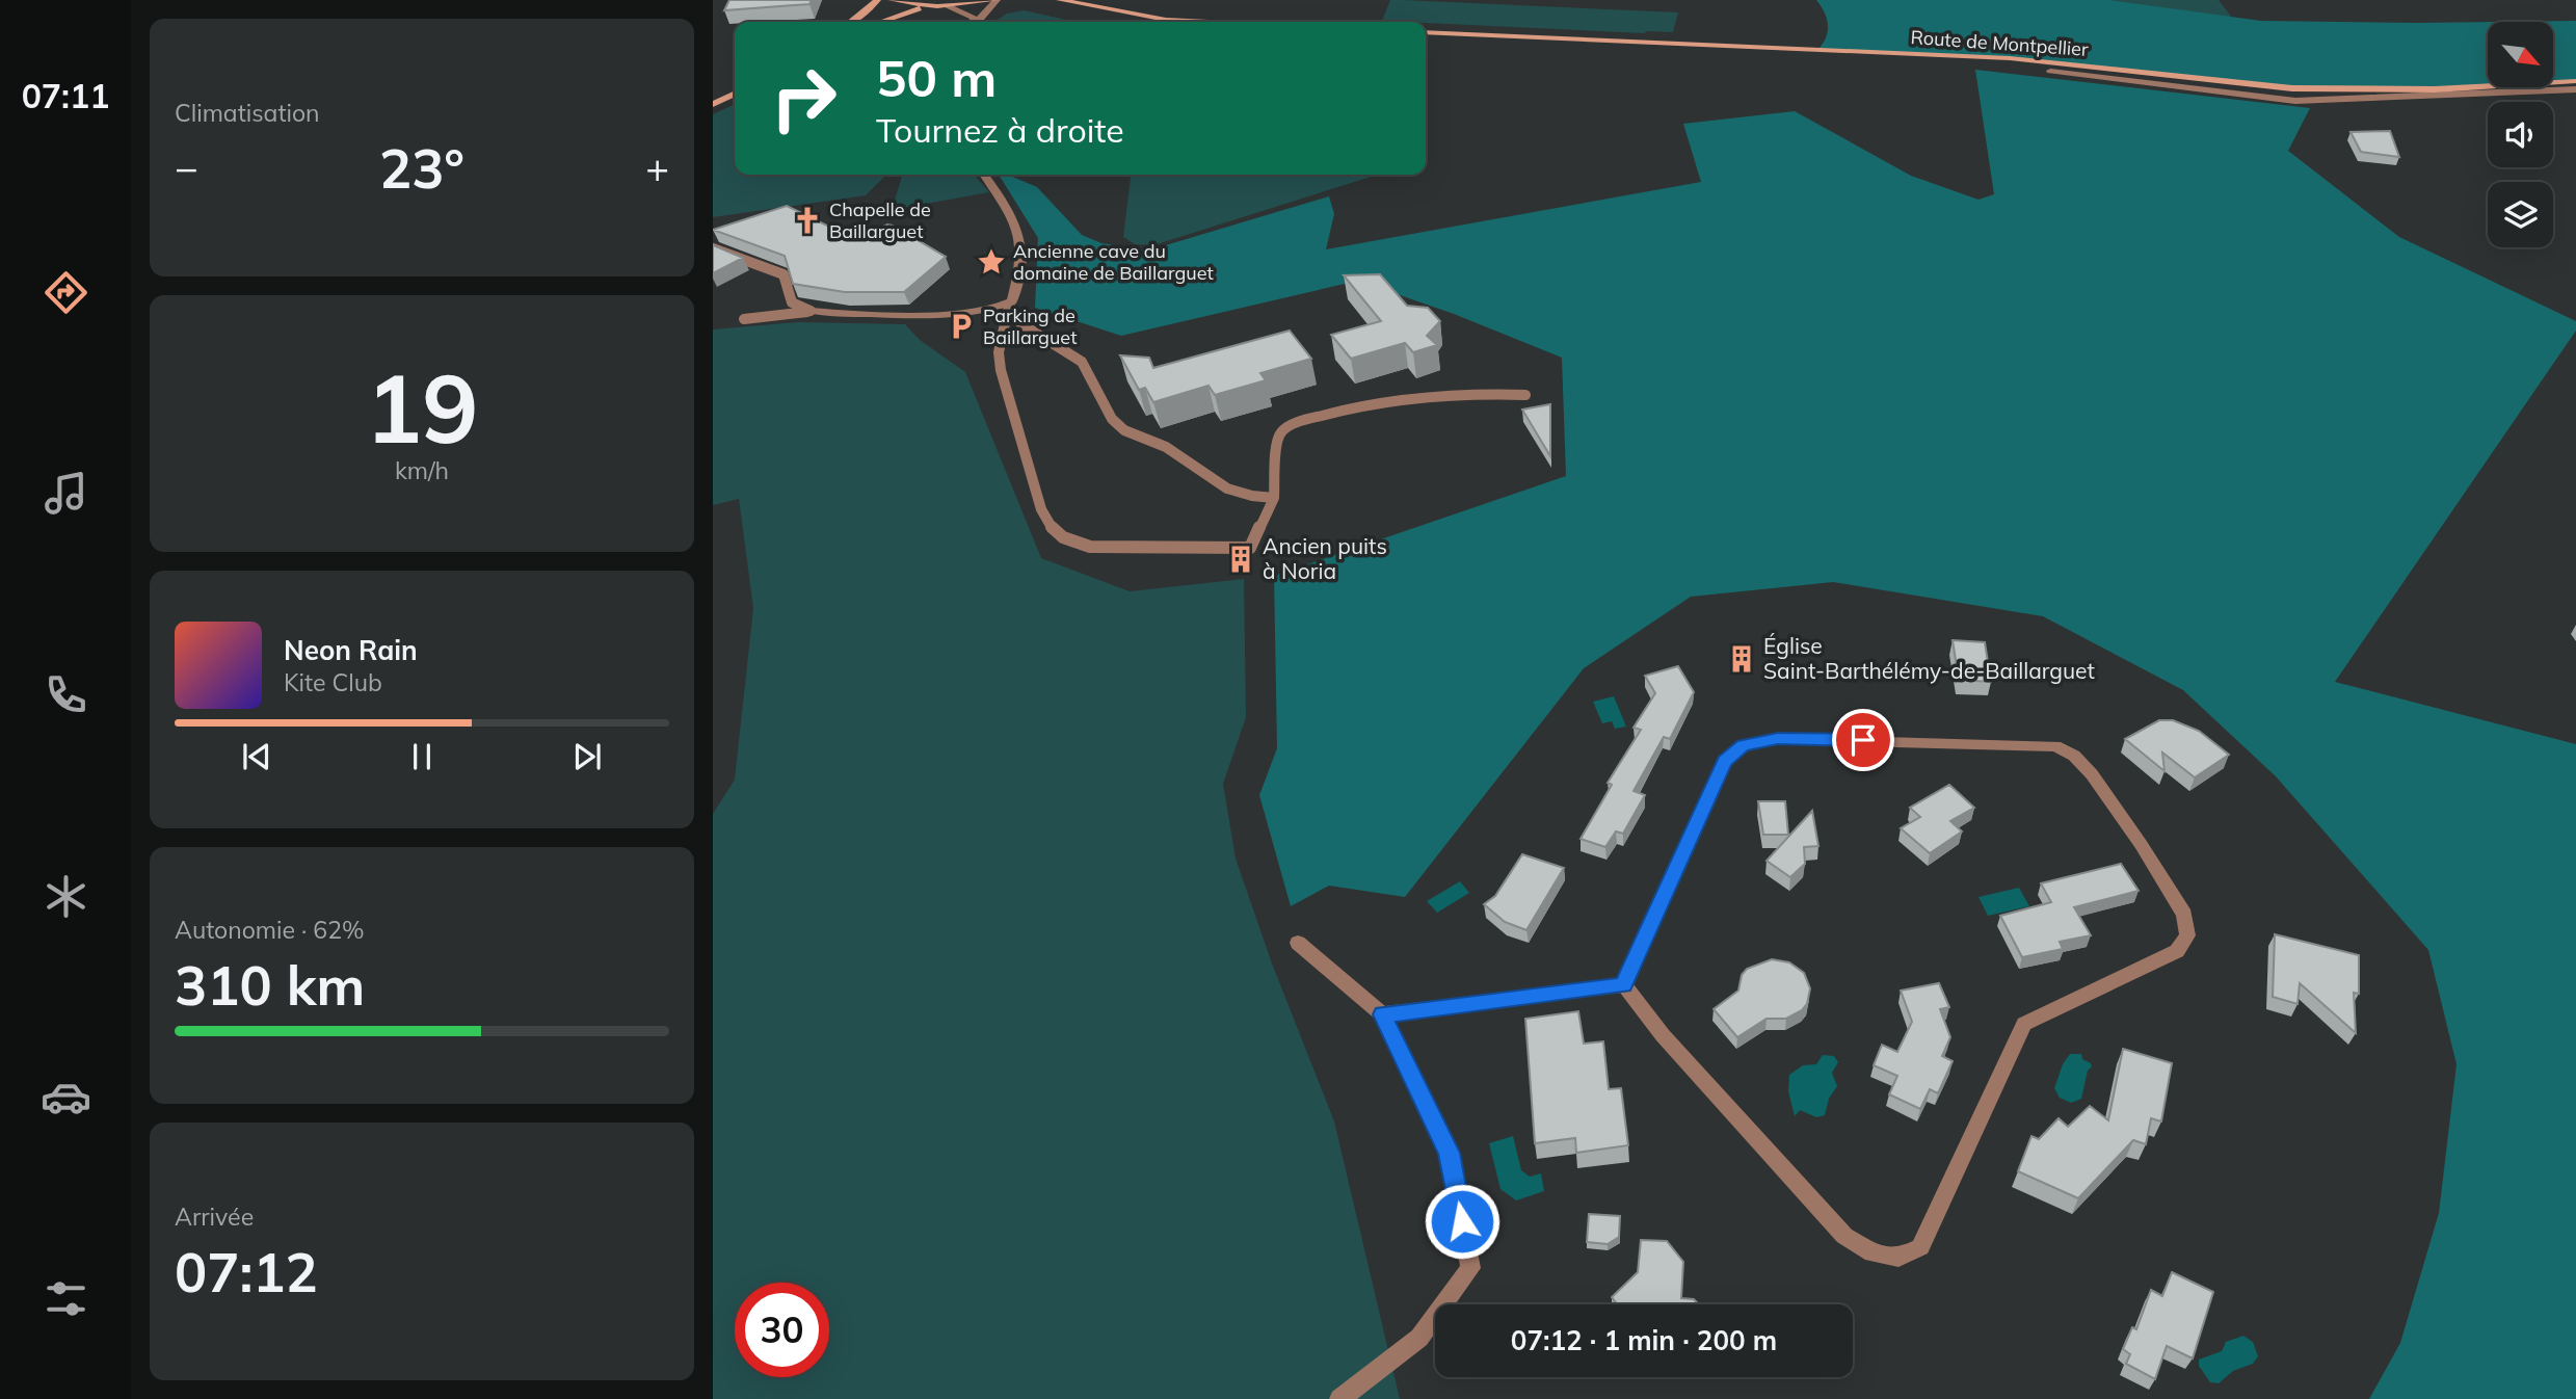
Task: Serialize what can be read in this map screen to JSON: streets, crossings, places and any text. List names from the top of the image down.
{
  "streets": {
    "main road": ["Route de Montpellier"]
  },
  "places": {
    "church": ["Chapelle de Baillarguet"],
    "place": ["Ancienne cave du domaine de Baillarguet"],
    "parking": ["Parking de Baillarguet"],
    "building": ["Ancien puits à Noria", "Église Saint-Barthélémy-de-Baillarguet"]
  },
  "north": "bottom right",
  "page": {
    "tabs": "07:11",
    "tile": [
      "Climatisation",
      ["19", "km/h"],
      ["Autonomie · 62%", "310 km"],
      ["Arrivée", "07:12"]
    ],
    "turn": ["50 m", "Tournez à droite"],
    "heat": ["−", "23°", "+"],
    "song": ["Neon Rain", "Kite Club"],
    "limit": "30",
    "trip": "07:12 · 1 min · 200 m"
  }
}
